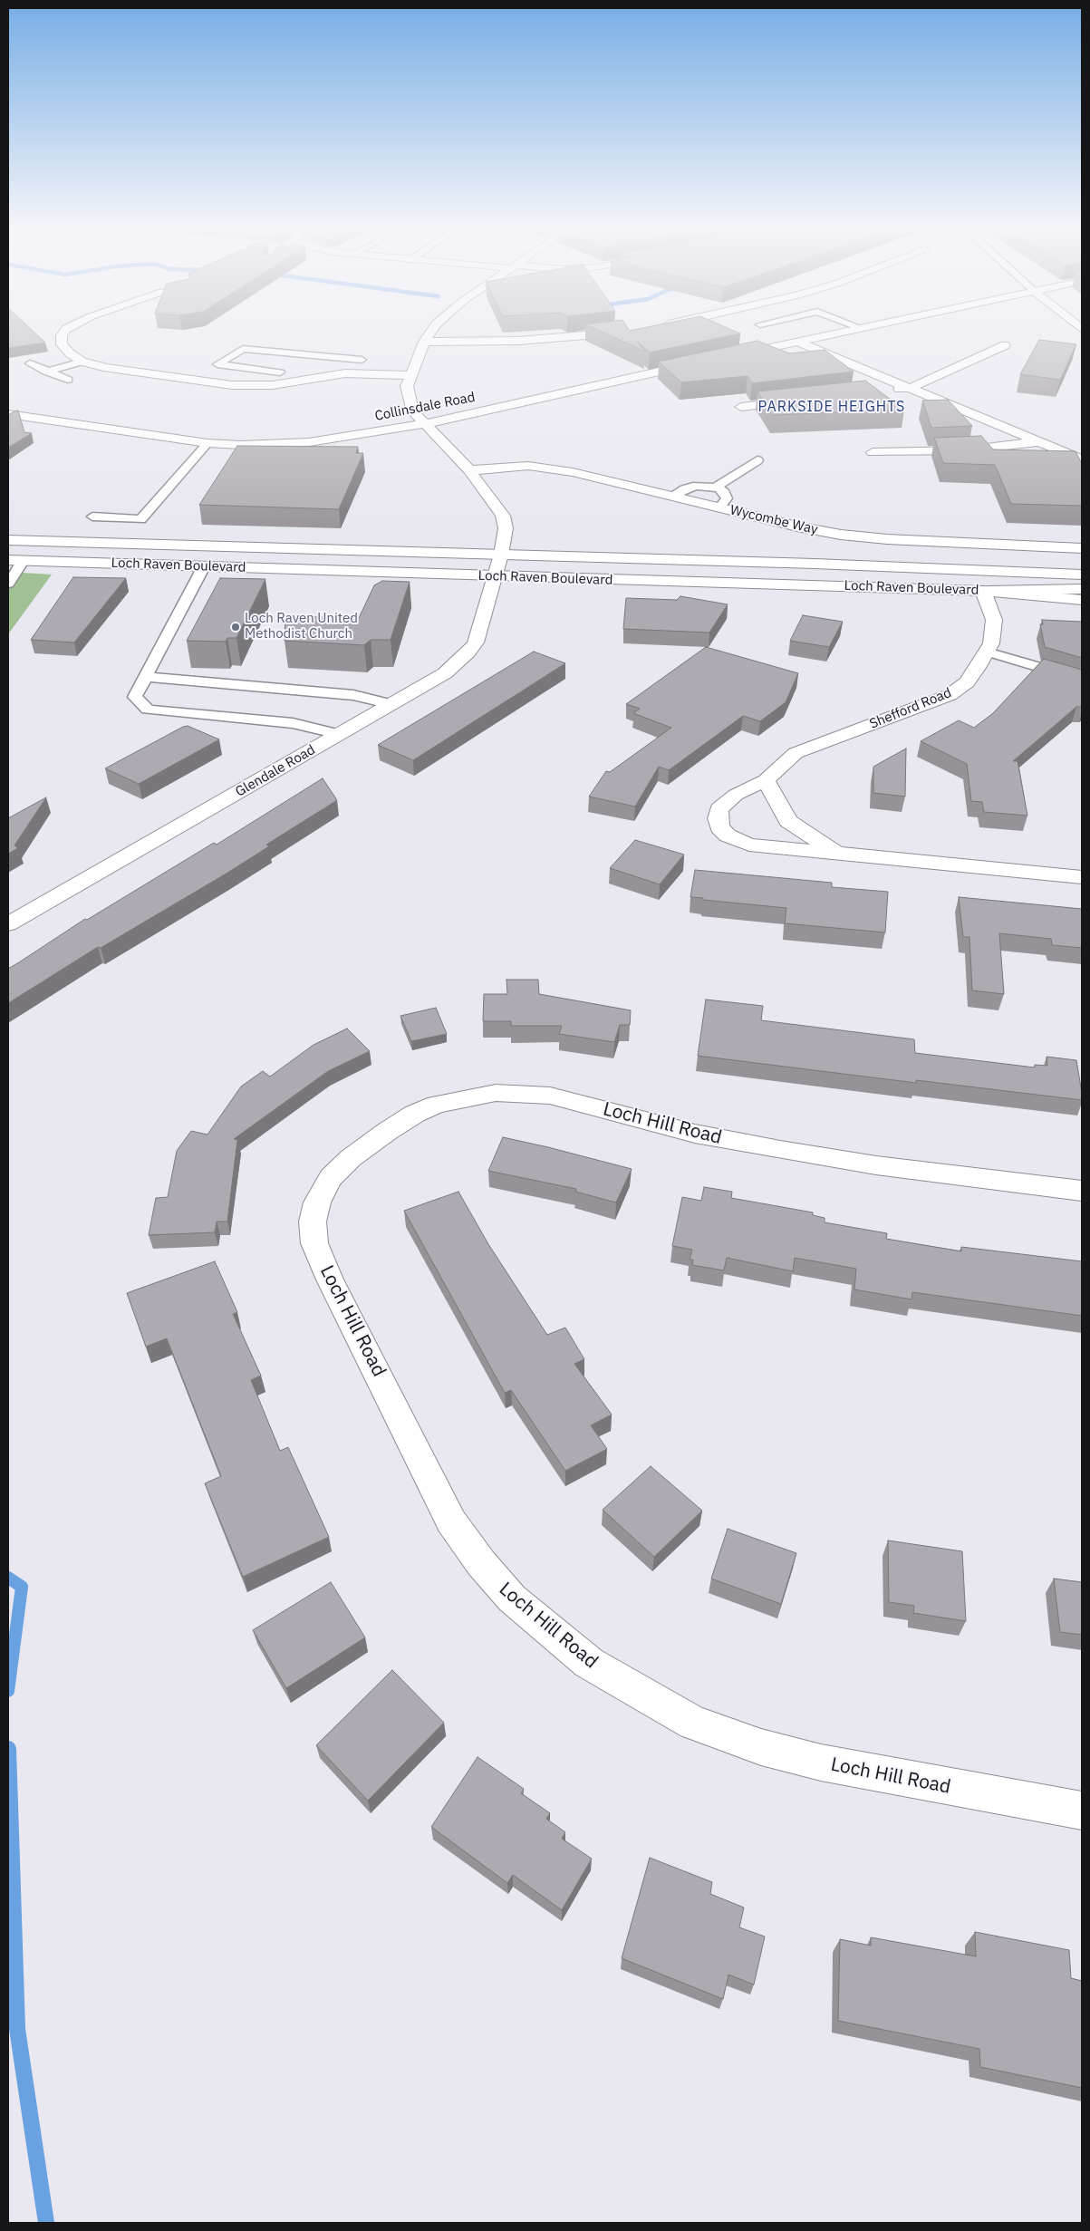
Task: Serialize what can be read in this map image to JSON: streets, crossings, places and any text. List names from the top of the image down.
{
  "streets": {
    "street": [
      "Collinsdale Road",
      "Wycombe Way",
      "Loch Raven Boulevard",
      "Shefford Road",
      "Glendale Road",
      "Loch Hill Road"
    ]
  },
  "crossings": [
    ["Collinsdale Road", "Glendale Road"],
    ["Wycombe Way", "Glendale Road"],
    ["Loch Raven Boulevard", "Shefford Road"],
    ["Loch Raven Boulevard", "Glendale Road"]
  ],
  "districts": ["PARKSIDE HEIGHTS"],
  "places": ["Loch Raven United Methodist Church"]
}
